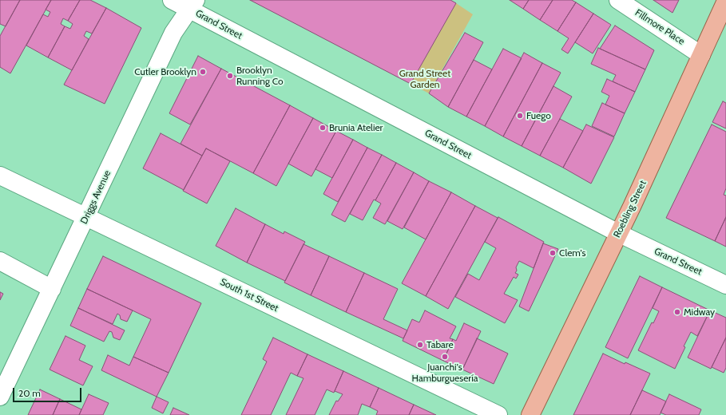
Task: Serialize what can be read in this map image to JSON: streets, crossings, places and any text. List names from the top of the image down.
{
  "streets": {
    "main road": ["Roebling Street"],
    "street": [
      "Grand Street",
      "Fillmore Place",
      "Driggs Avenue",
      "South 1st Street"
    ]
  },
  "crossings": [
    ["Grand Street", "Driggs Avenue"],
    ["Grand Street", "Roebling Street"],
    ["Fillmore Place", "Roebling Street"],
    ["Driggs Avenue", "South 1st Street"]
  ],
  "parks": ["Grand Street Garden"],
  "places": [
    "Cutler Brooklyn",
    "Brooklyn Running Co",
    "Fuego",
    "Brunia Atelier",
    "Clem's",
    "Midway",
    "Tabare",
    "Juanchi's Hamburguesería"
  ],
  "scale_bar": "20 m"
}
